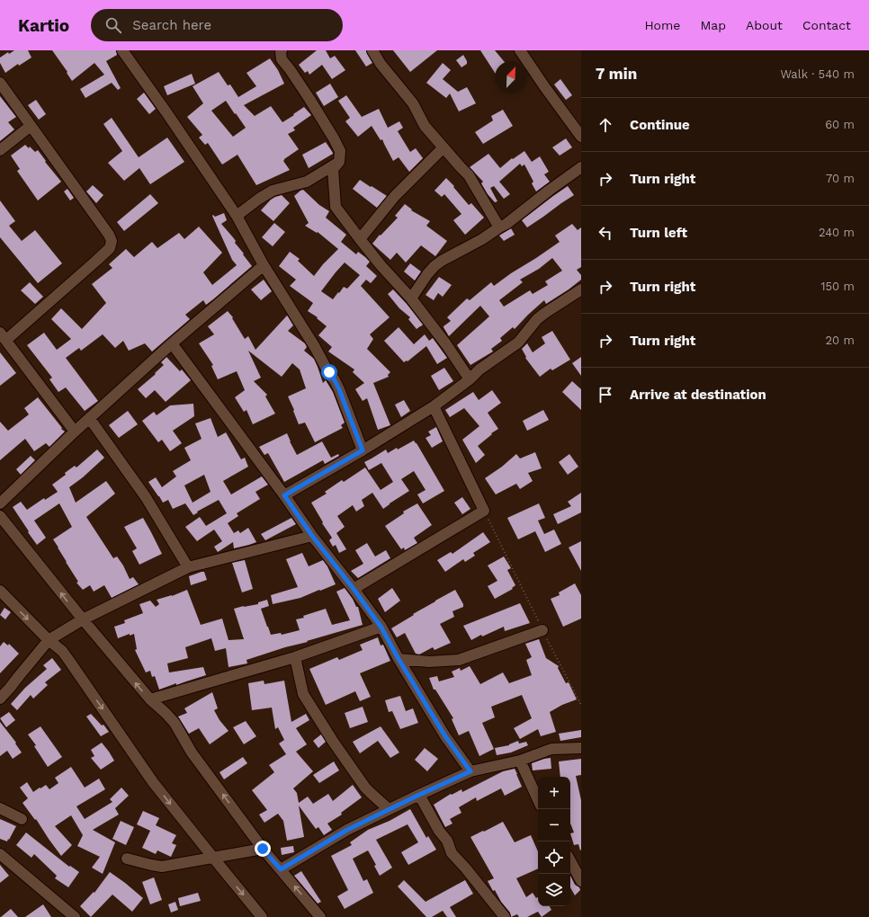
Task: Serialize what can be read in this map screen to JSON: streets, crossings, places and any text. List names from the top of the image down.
{
  "north": "top right",
  "page": {
    "header": "Kartio",
    "search": "Search here",
    "nav": [
      "Home",
      "Map",
      "About",
      "Contact"
    ],
    "heading": ["7 min", "Walk · 540 m"],
    "list": [
      ["Continue", "60 m"],
      ["Turn right", "70 m"],
      ["Turn left", "240 m"],
      ["Turn right", "150 m"],
      ["Turn right", "20 m"],
      "Arrive at destination"
    ],
    "map_buttons": ["+", "−"]
  }
}
